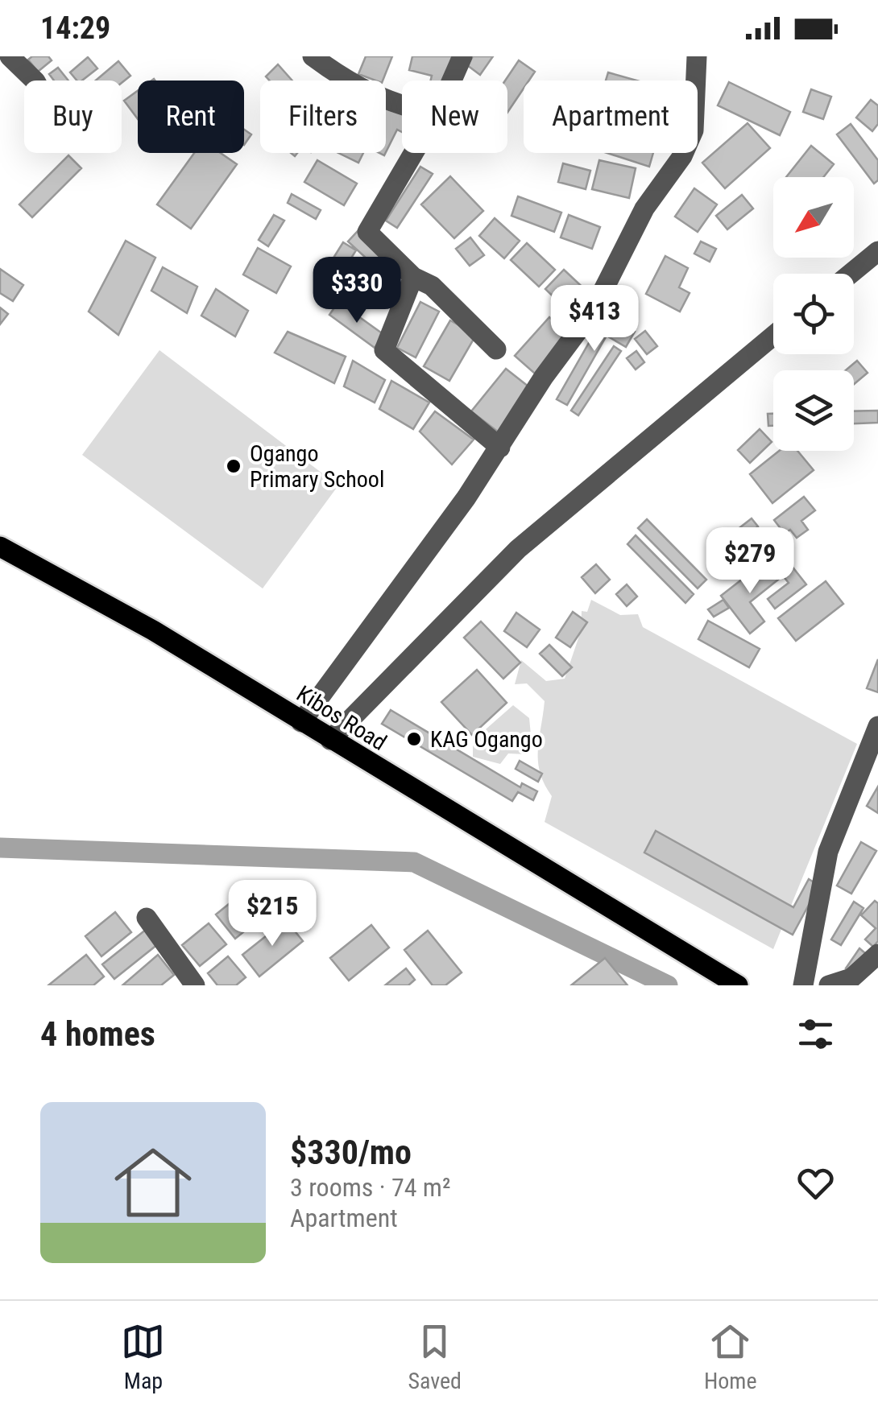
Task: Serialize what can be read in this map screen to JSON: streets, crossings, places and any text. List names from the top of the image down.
{
  "streets": {
    "main road": ["Kibos Road"]
  },
  "places": ["Ogango Primary School", "KAG Ogango"],
  "north": "bottom left",
  "page": {
    "status": "14:29",
    "chip": [
      "Buy",
      "Rent",
      "Filters",
      "New",
      "Apartment"
    ],
    "price": [
      "$330",
      "$413",
      "$279",
      "$215"
    ],
    "heading": "4 homes",
    "list": [
      {
        "name": "$330/mo",
        "note": "3 rooms · 74 m² · Apartment"
      }
    ],
    "tabs": ["Map", "Saved", "Home"]
  }
}
